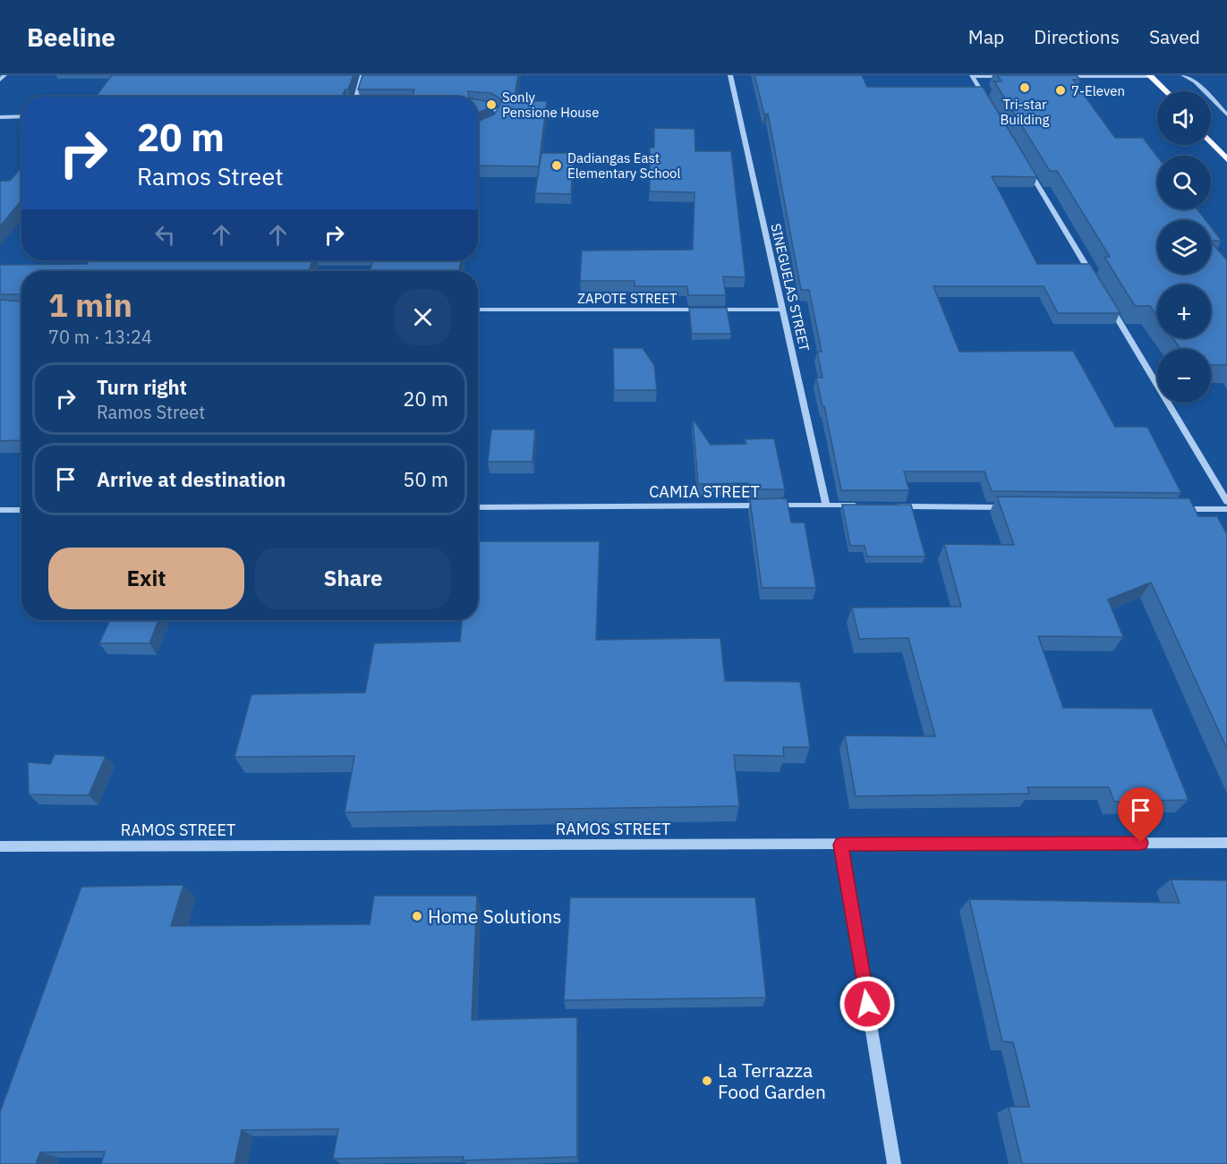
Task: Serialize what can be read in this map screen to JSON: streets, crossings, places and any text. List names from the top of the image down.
{
  "streets": {
    "street": [
      "SINEGUELAS STREET",
      "ZAPOTE STREET",
      "CAMIA STREET",
      "RAMOS STREET"
    ]
  },
  "crossings": [
    ["SINEGUELAS STREET", "ZAPOTE STREET"],
    ["SINEGUELAS STREET", "CAMIA STREET"]
  ],
  "places": [
    "Tri-star Building",
    "7-Eleven",
    "Sonly Pensione House",
    "Dadiangas East Elementary School",
    "Home Solutions",
    "La Terrazza Food Garden"
  ],
  "page": {
    "header": "Beeline",
    "nav": ["Map", "Directions", "Saved"],
    "map_buttons": ["+", "−"],
    "turn": ["20 m", "Ramos Street"],
    "heading": ["1 min", "70 m · 13:24"],
    "list": [
      {
        "name": "Turn right",
        "note": "Ramos Street",
        "value": "20 m"
      },
      {
        "name": "Arrive at destination",
        "value": "50 m"
      }
    ],
    "buttons": ["Exit", "Share"]
  }
}
